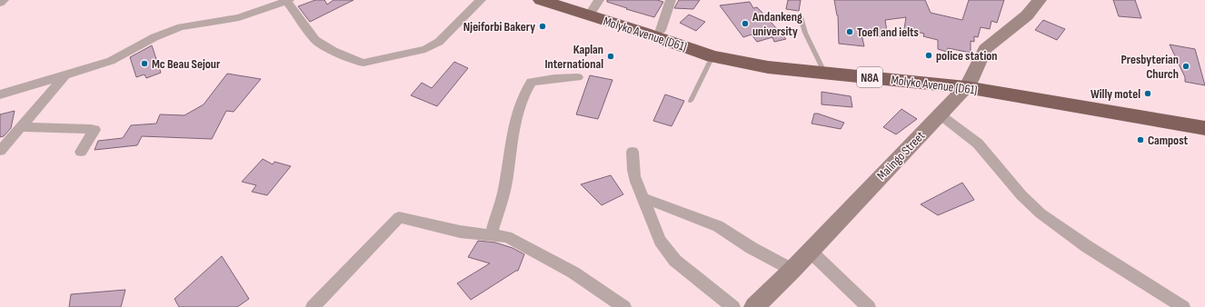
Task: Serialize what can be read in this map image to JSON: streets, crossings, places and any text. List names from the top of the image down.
{
  "streets": {
    "highway": ["Molyko Avenue (D61)", "N8A"],
    "street": ["Malingo Street"]
  },
  "crossings": [
    ["Molyko Avenue (D61)", "Malingo Street"]
  ],
  "places": [
    "Andankeng university",
    "Njeiforbi Bakery",
    "Toefl and ielts",
    "police station",
    "Kaplan International",
    "Mc Beau Sejour",
    "Presbyterian Church",
    "Willy motel",
    "Campost"
  ]
}
